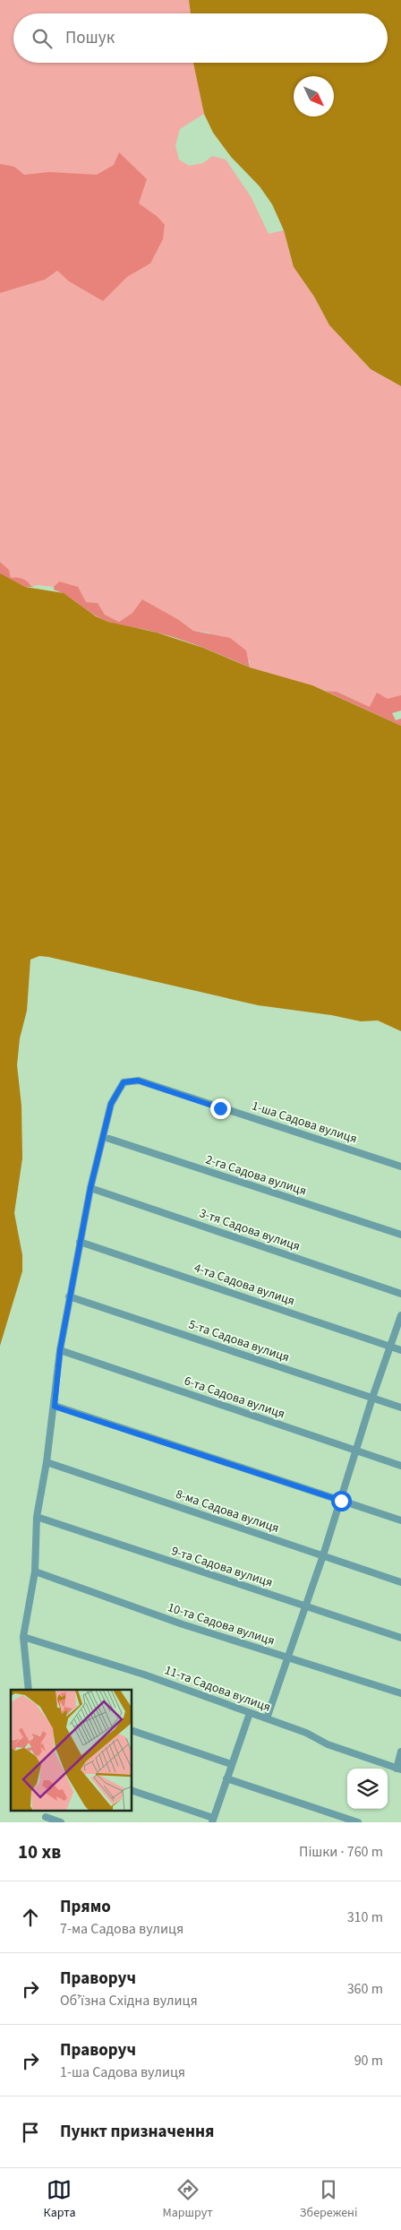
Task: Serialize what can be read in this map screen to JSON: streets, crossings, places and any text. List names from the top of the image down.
{
  "streets": {
    "street": [
      "1-ша Садова вулиця",
      "2-га Садова вулиця",
      "3-тя Садова вулиця",
      "4-та Садова вулиця",
      "5-та Садова вулиця",
      "6-та Садова вулиця",
      "8-ма Садова вулиця",
      "9-та Садова вулиця",
      "10-та Садова вулиця",
      "11-та Садова вулиця"
    ]
  },
  "crossings": [
    ["1-ша Садова вулиця", "2-га Садова вулиця"]
  ],
  "north": "bottom right",
  "page": {
    "search": "Пошук",
    "heading": ["10 хв", "Пішки · 760 m"],
    "list": [
      ["Прямо", "7-ма Садова вулиця", "310 m"],
      ["Праворуч", "Обʼїзна Східна вулиця", "360 m"],
      ["Праворуч", "1-ша Садова вулиця", "90 m"],
      "Пункт призначення"
    ],
    "nav": ["Карта", "Маршрут", "Збережені"]
  }
}
